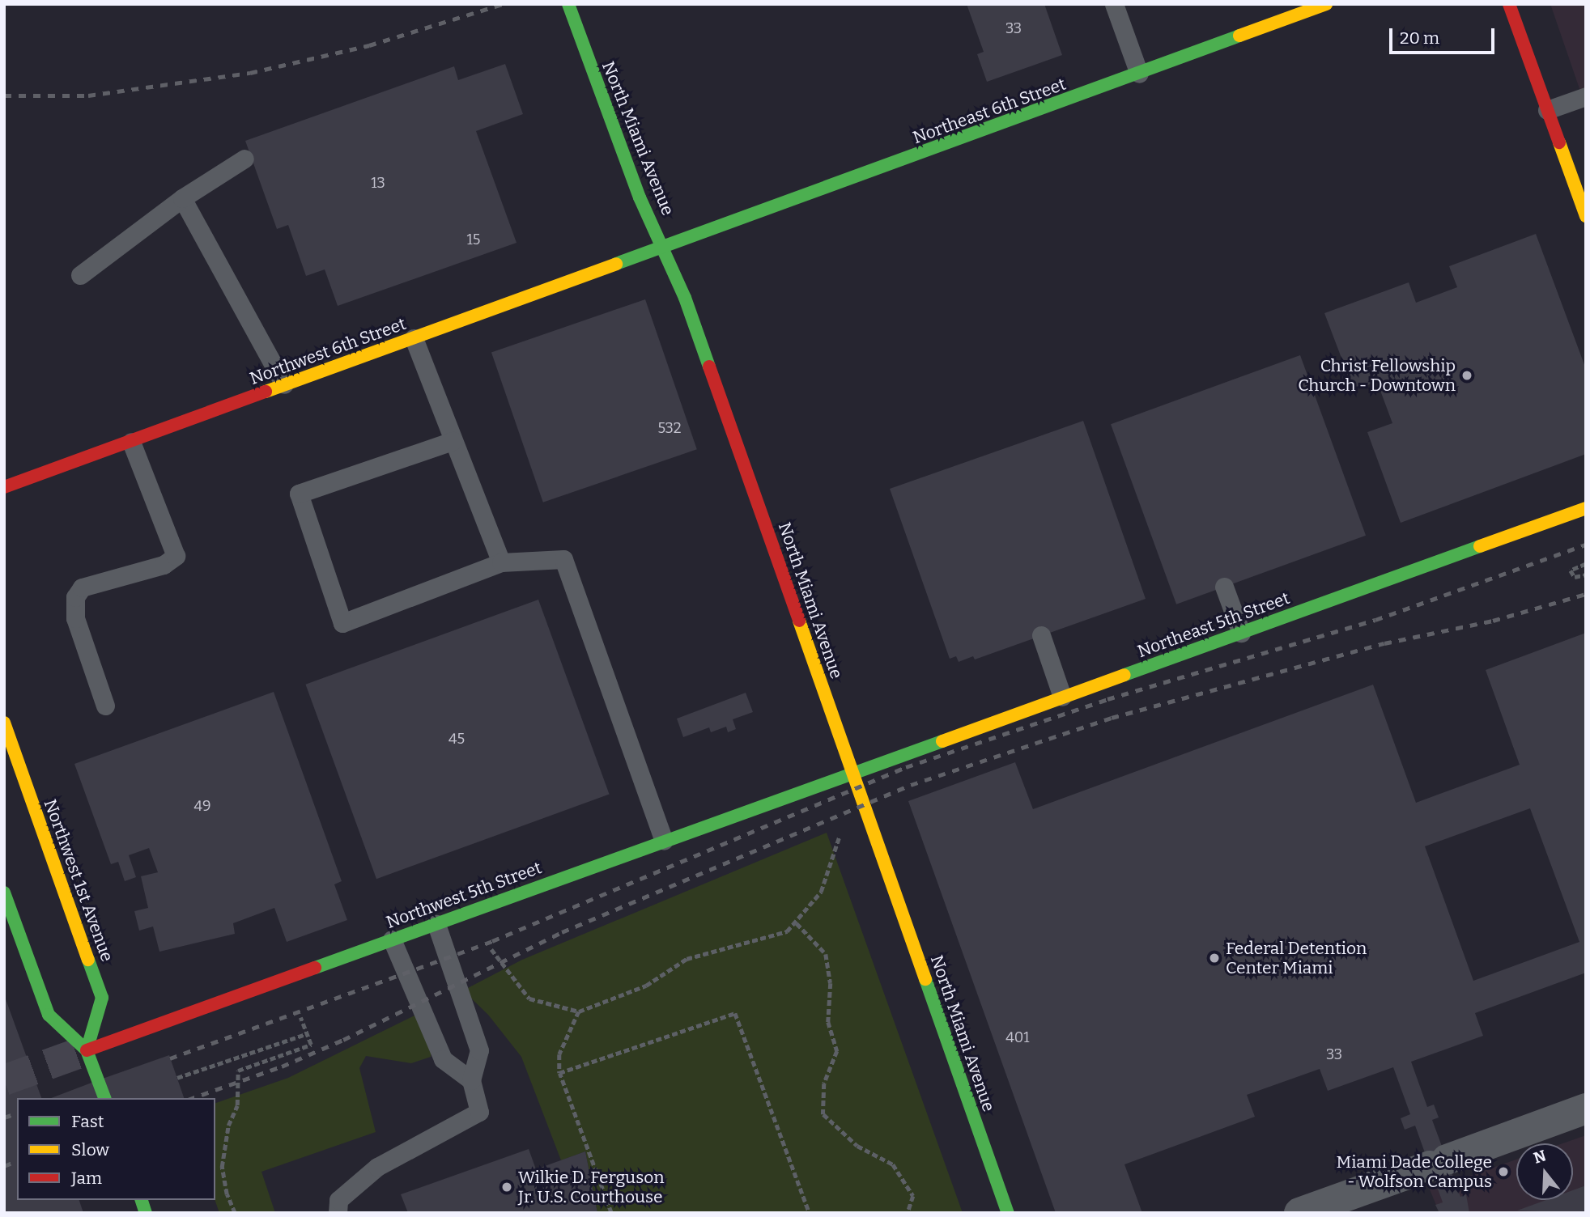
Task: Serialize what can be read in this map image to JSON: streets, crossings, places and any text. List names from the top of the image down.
{
  "streets": {
    "main road": [
      "Northeast 6th Street",
      "North Miami Avenue",
      "Northwest 6th Street",
      "Northeast 5th Street",
      "Northwest 1st Avenue",
      "Northwest 5th Street"
    ]
  },
  "crossings": [
    ["Northeast 6th Street", "North Miami Avenue"],
    ["Northeast 6th Street", "Northwest 6th Street"],
    ["North Miami Avenue", "Northwest 6th Street"],
    ["North Miami Avenue", "Northeast 5th Street"],
    ["North Miami Avenue", "Northwest 5th Street"],
    ["Northeast 5th Street", "Northwest 5th Street"],
    ["Northwest 1st Avenue", "Northwest 5th Street"]
  ],
  "places": [
    "Christ Fellowship Church - Downtown",
    "Federal Detention Center Miami",
    "Miami Dade College - Wolfson Campus",
    "Wilkie D. Ferguson Jr. U.S. Courthouse"
  ],
  "house_numbers": [
    "33",
    "13",
    "15",
    "532",
    "45",
    "49",
    "401",
    "33"
  ],
  "legend": ["Fast", "Slow", "Jam"],
  "scale_bar": "20 m",
  "north": "top"
}
